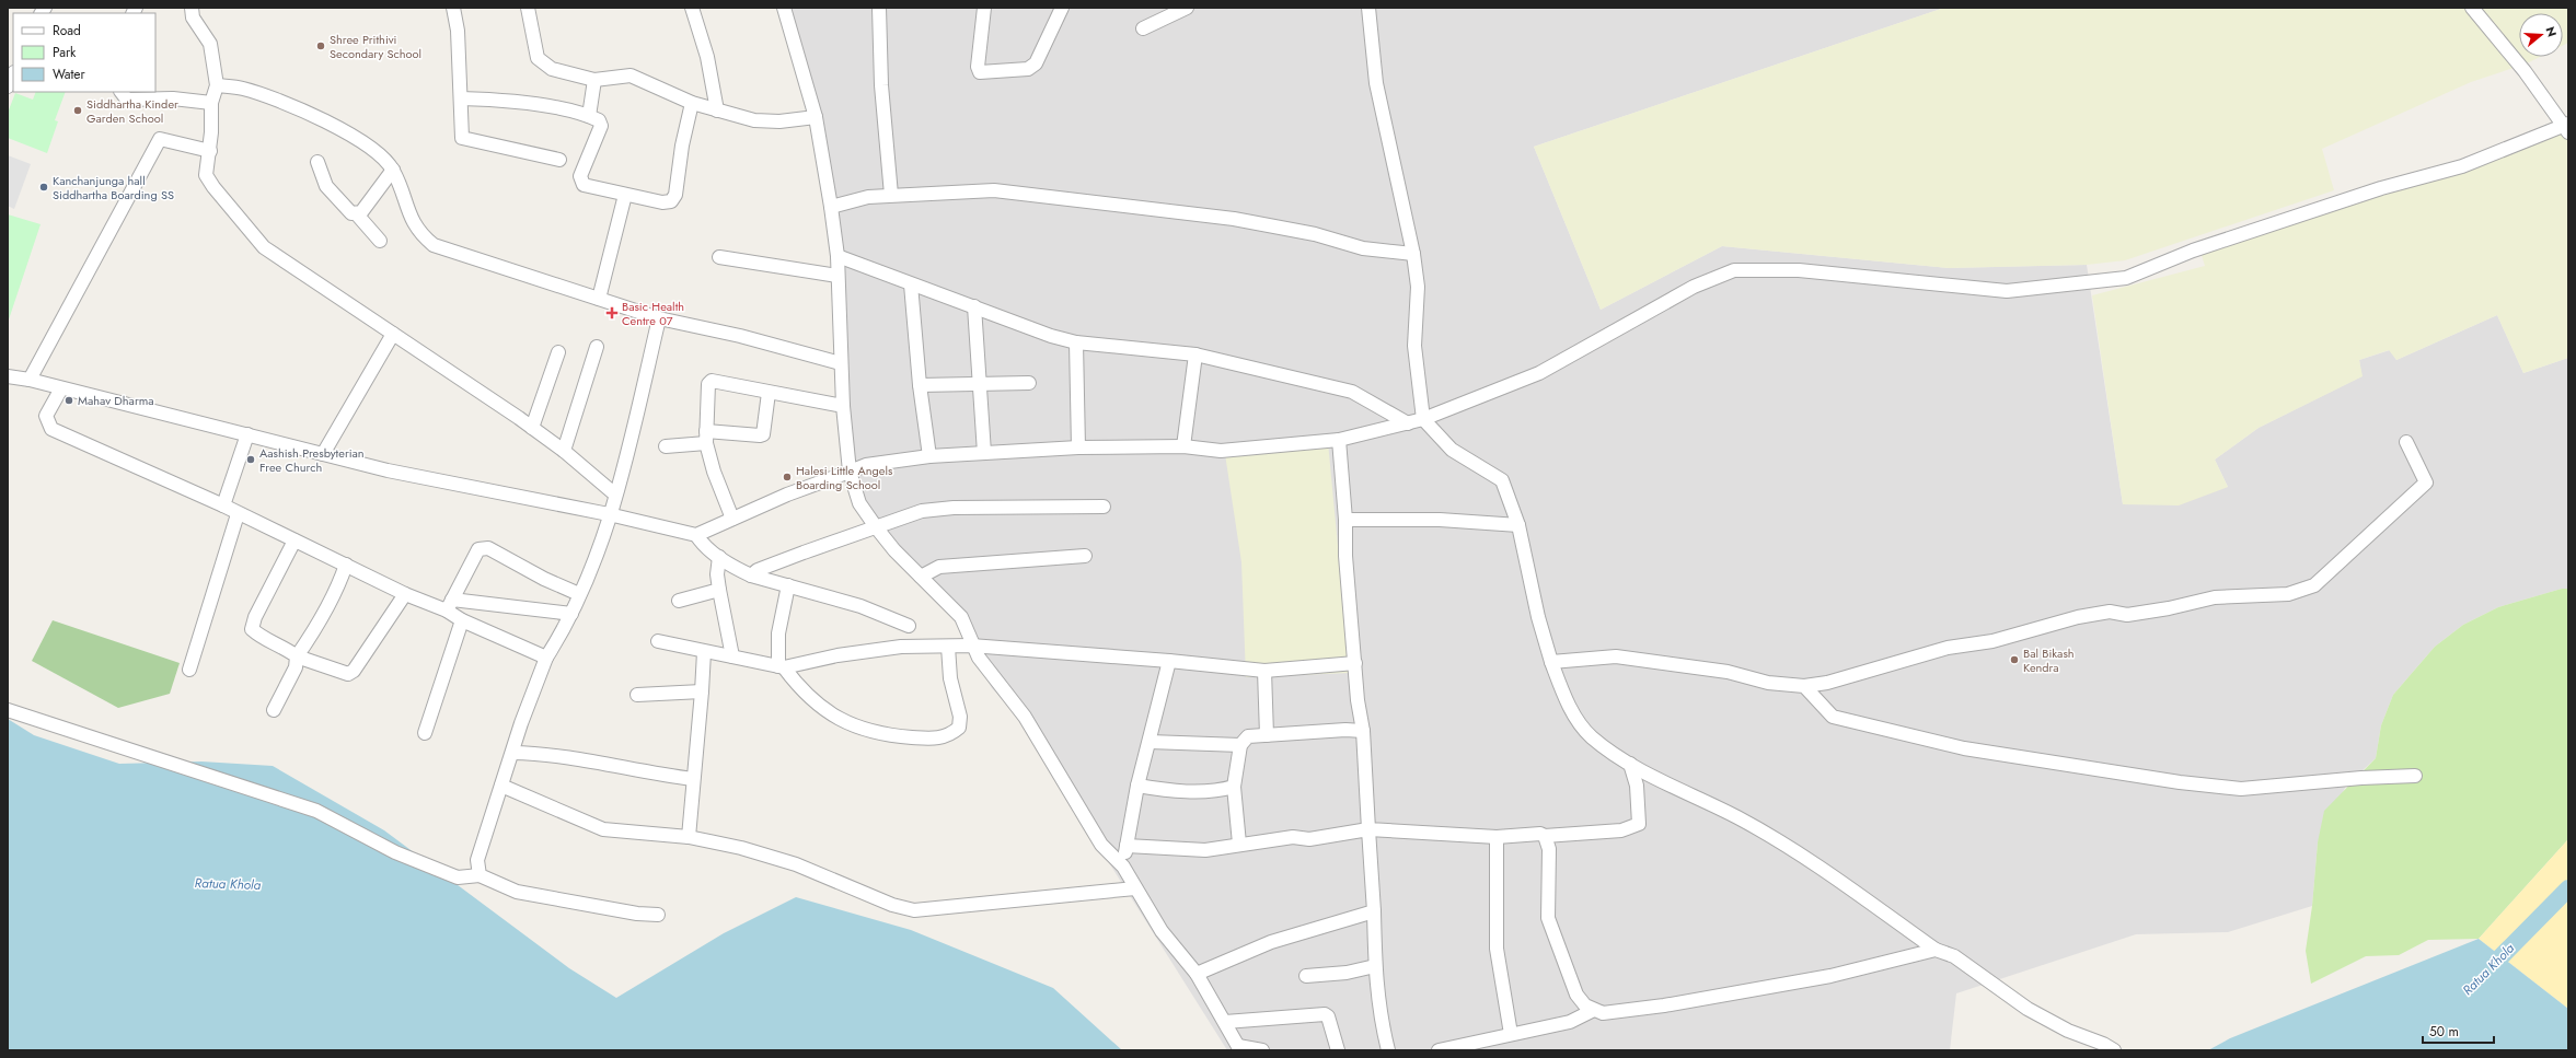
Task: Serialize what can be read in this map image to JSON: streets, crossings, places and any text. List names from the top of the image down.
{
  "water": ["Ratua Khola"],
  "places": {
    "other": [
      "Shree Prithivi Secondary School",
      "Siddhartha Kinder Garden School",
      "Kanchanjunga hall Siddhartha Boarding SS",
      "Mahav Dharma",
      "Aashish Presbyterian Free Church",
      "Halesi Little Angels Boarding School",
      "Bal Bikash Kendra"
    ],
    "health": ["Basic Health Centre 07"]
  },
  "legend": ["Road", "Park", "Water"],
  "scale_bar": "50 m",
  "north": "right"
}
